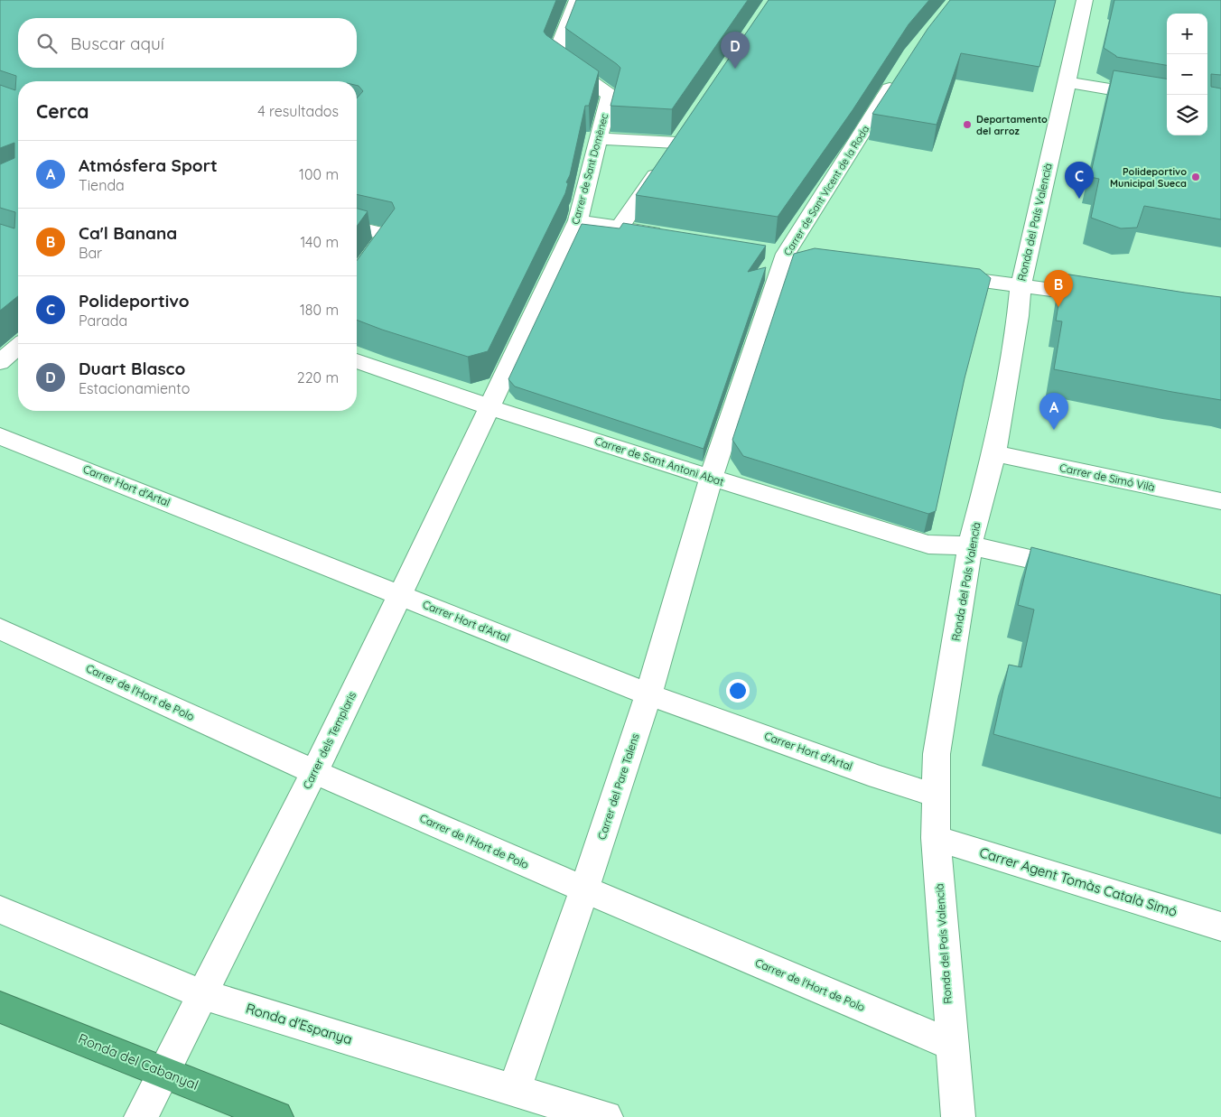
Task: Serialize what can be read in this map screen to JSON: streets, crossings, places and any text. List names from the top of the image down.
{
  "streets": {
    "highway": ["Ronda del Cabanyal"],
    "street": [
      "Carrer de Sant Domènec",
      "Carrer de Sant Vicent de la Roda",
      "Ronda del País Valencià",
      "Carrer de Sant Antoni Abat",
      "Carrer de Simó Vilà",
      "Carrer Hort d'Artal",
      "Carrer de l'Hort de Polo",
      "Carrer dels Templaris",
      "Carrer del Pare Talens",
      "Carrer Agent Tomàs Català Simó",
      "Ronda d'Espanya"
    ]
  },
  "crossings": [
    ["Carrer de Sant Domènec", "Carrer de Sant Antoni Abat"],
    ["Carrer de Sant Domènec", "Carrer dels Templaris"],
    ["Carrer de Sant Vicent de la Roda", "Carrer de Sant Antoni Abat"],
    ["Carrer de Sant Vicent de la Roda", "Carrer del Pare Talens"],
    ["Ronda del País Valencià", "Carrer de Sant Antoni Abat"],
    ["Ronda del País Valencià", "Carrer de Simó Vilà"],
    ["Ronda del País Valencià", "Carrer Hort d'Artal"],
    ["Ronda del País Valencià", "Carrer de l'Hort de Polo"],
    ["Ronda del País Valencià", "Carrer Agent Tomàs Català Simó"],
    ["Carrer de Sant Antoni Abat", "Carrer dels Templaris"],
    ["Carrer de Sant Antoni Abat", "Carrer del Pare Talens"],
    ["Carrer Hort d'Artal", "Carrer dels Templaris"],
    ["Carrer Hort d'Artal", "Carrer del Pare Talens"],
    ["Carrer de l'Hort de Polo", "Carrer dels Templaris"],
    ["Carrer de l'Hort de Polo", "Carrer del Pare Talens"],
    ["Carrer dels Templaris", "Ronda d'Espanya"],
    ["Carrer dels Templaris", "Ronda del Cabanyal"],
    ["Carrer del Pare Talens", "Ronda d'Espanya"]
  ],
  "places": ["Departamento del arroz", "Polideportivo Municipal Sueca"],
  "page": {
    "map_buttons": ["+", "−"],
    "search": "Buscar aquí",
    "pins": [
      "D",
      "C",
      "B",
      "A"
    ],
    "heading": ["Cerca", "4 resultados"],
    "list": [
      {
        "mark": "A",
        "name": "Atmósfera Sport",
        "note": "Tienda",
        "value": "100 m"
      },
      {
        "mark": "B",
        "name": "Ca'l Banana",
        "note": "Bar",
        "value": "140 m"
      },
      {
        "mark": "C",
        "name": "Polideportivo",
        "note": "Parada",
        "value": "180 m"
      },
      {
        "mark": "D",
        "name": "Duart Blasco",
        "note": "Estacionamiento",
        "value": "220 m"
      }
    ]
  }
}
